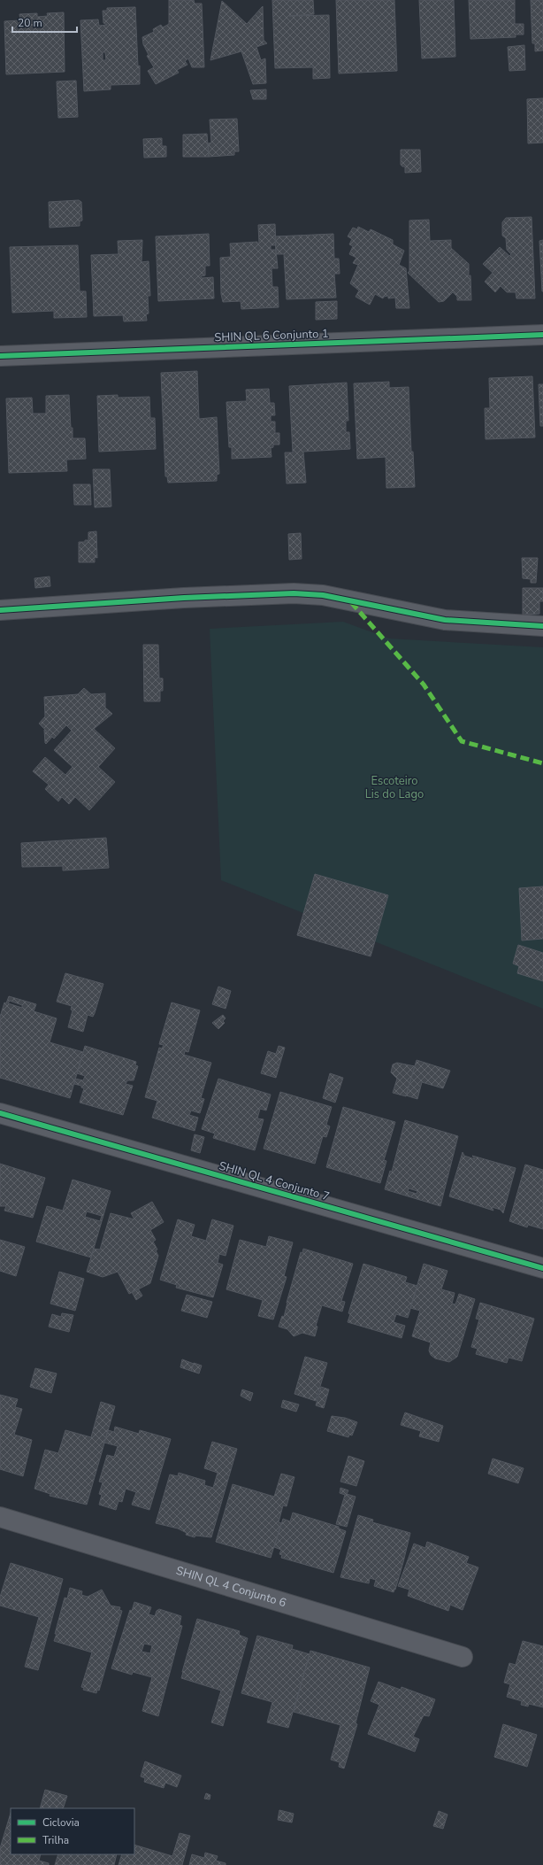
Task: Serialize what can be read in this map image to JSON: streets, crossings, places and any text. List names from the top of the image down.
{
  "streets": {
    "street": ["SHIN QL 6 Conjunto 1", "SHIN QL 4 Conjunto 7", "SHIN QL 4 Conjunto 6"]
  },
  "parks": ["Escoteiro Lis do Lago"],
  "legend": ["Ciclovia", "Trilha"],
  "scale_bar": "20 m"
}
